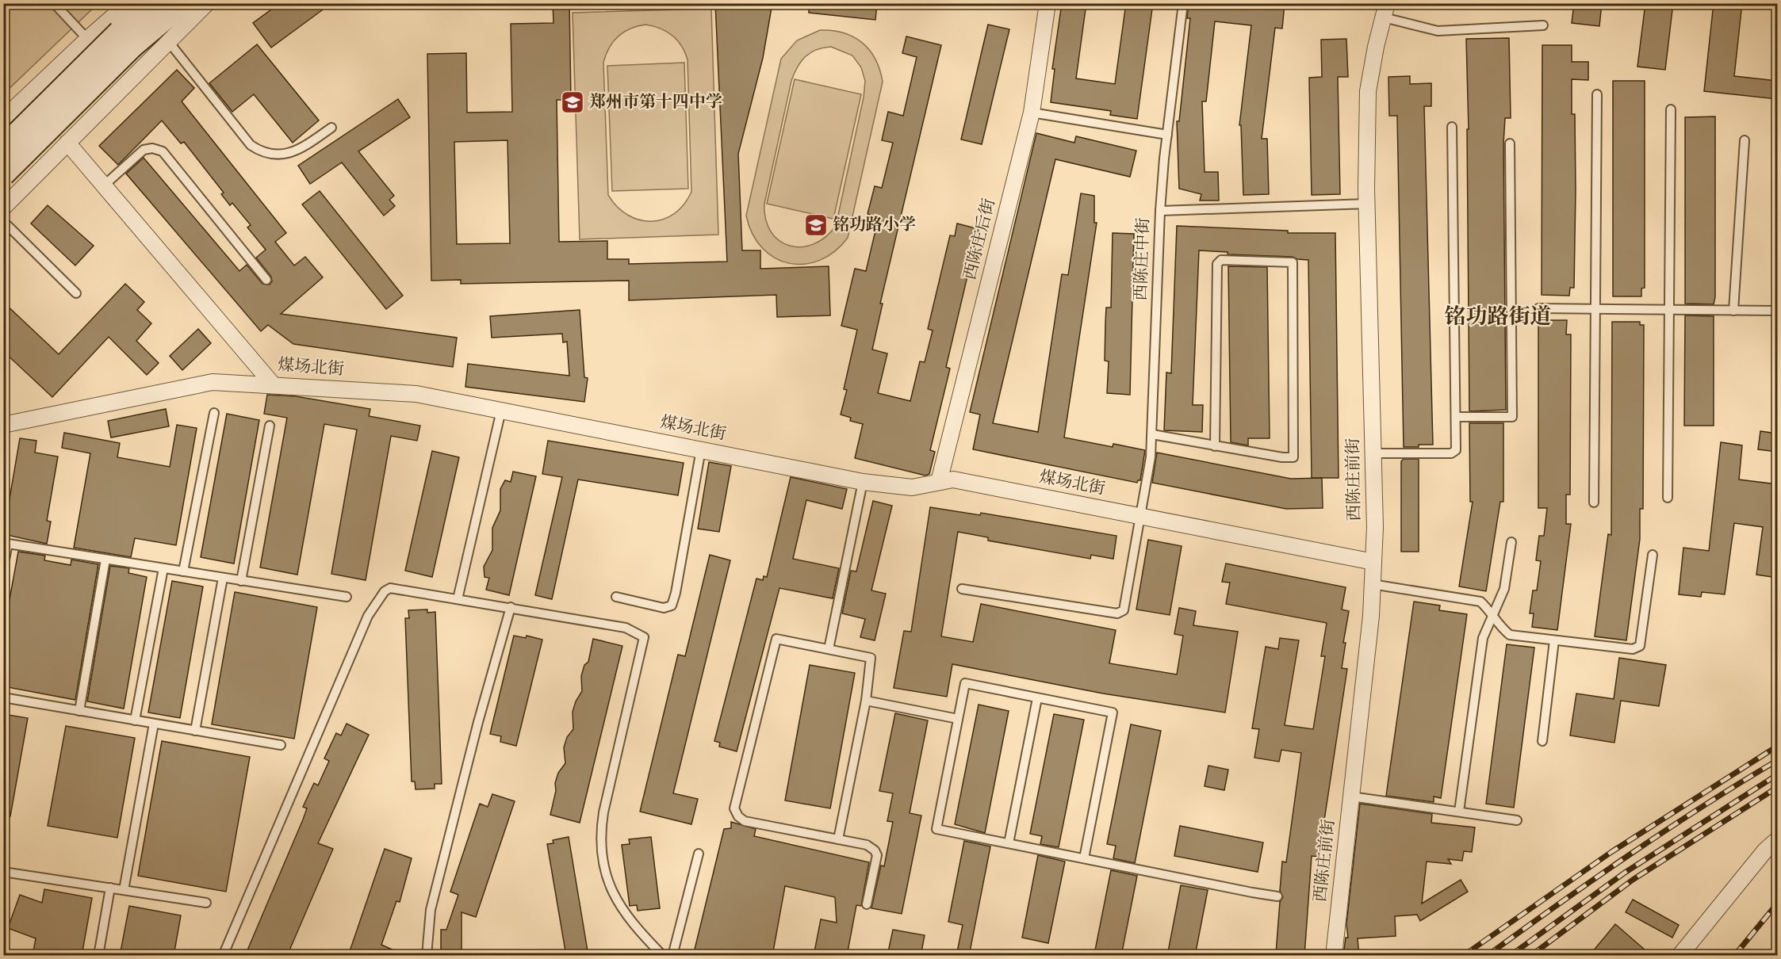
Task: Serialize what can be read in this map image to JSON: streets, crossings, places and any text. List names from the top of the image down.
{
  "streets": {
    "street": ["西陈庄后街", "煤场北街", "西陈庄前街"],
    "lane": ["西陈庄中街"]
  },
  "crossings": [
    ["西陈庄后街", "煤场北街"],
    ["西陈庄中街", "煤场北街"],
    ["煤场北街", "西陈庄前街"]
  ],
  "districts": ["铭功路街道"],
  "places": {
    "school or university": ["郑州市第十四中学", "铭功路小学"]
  }
}
